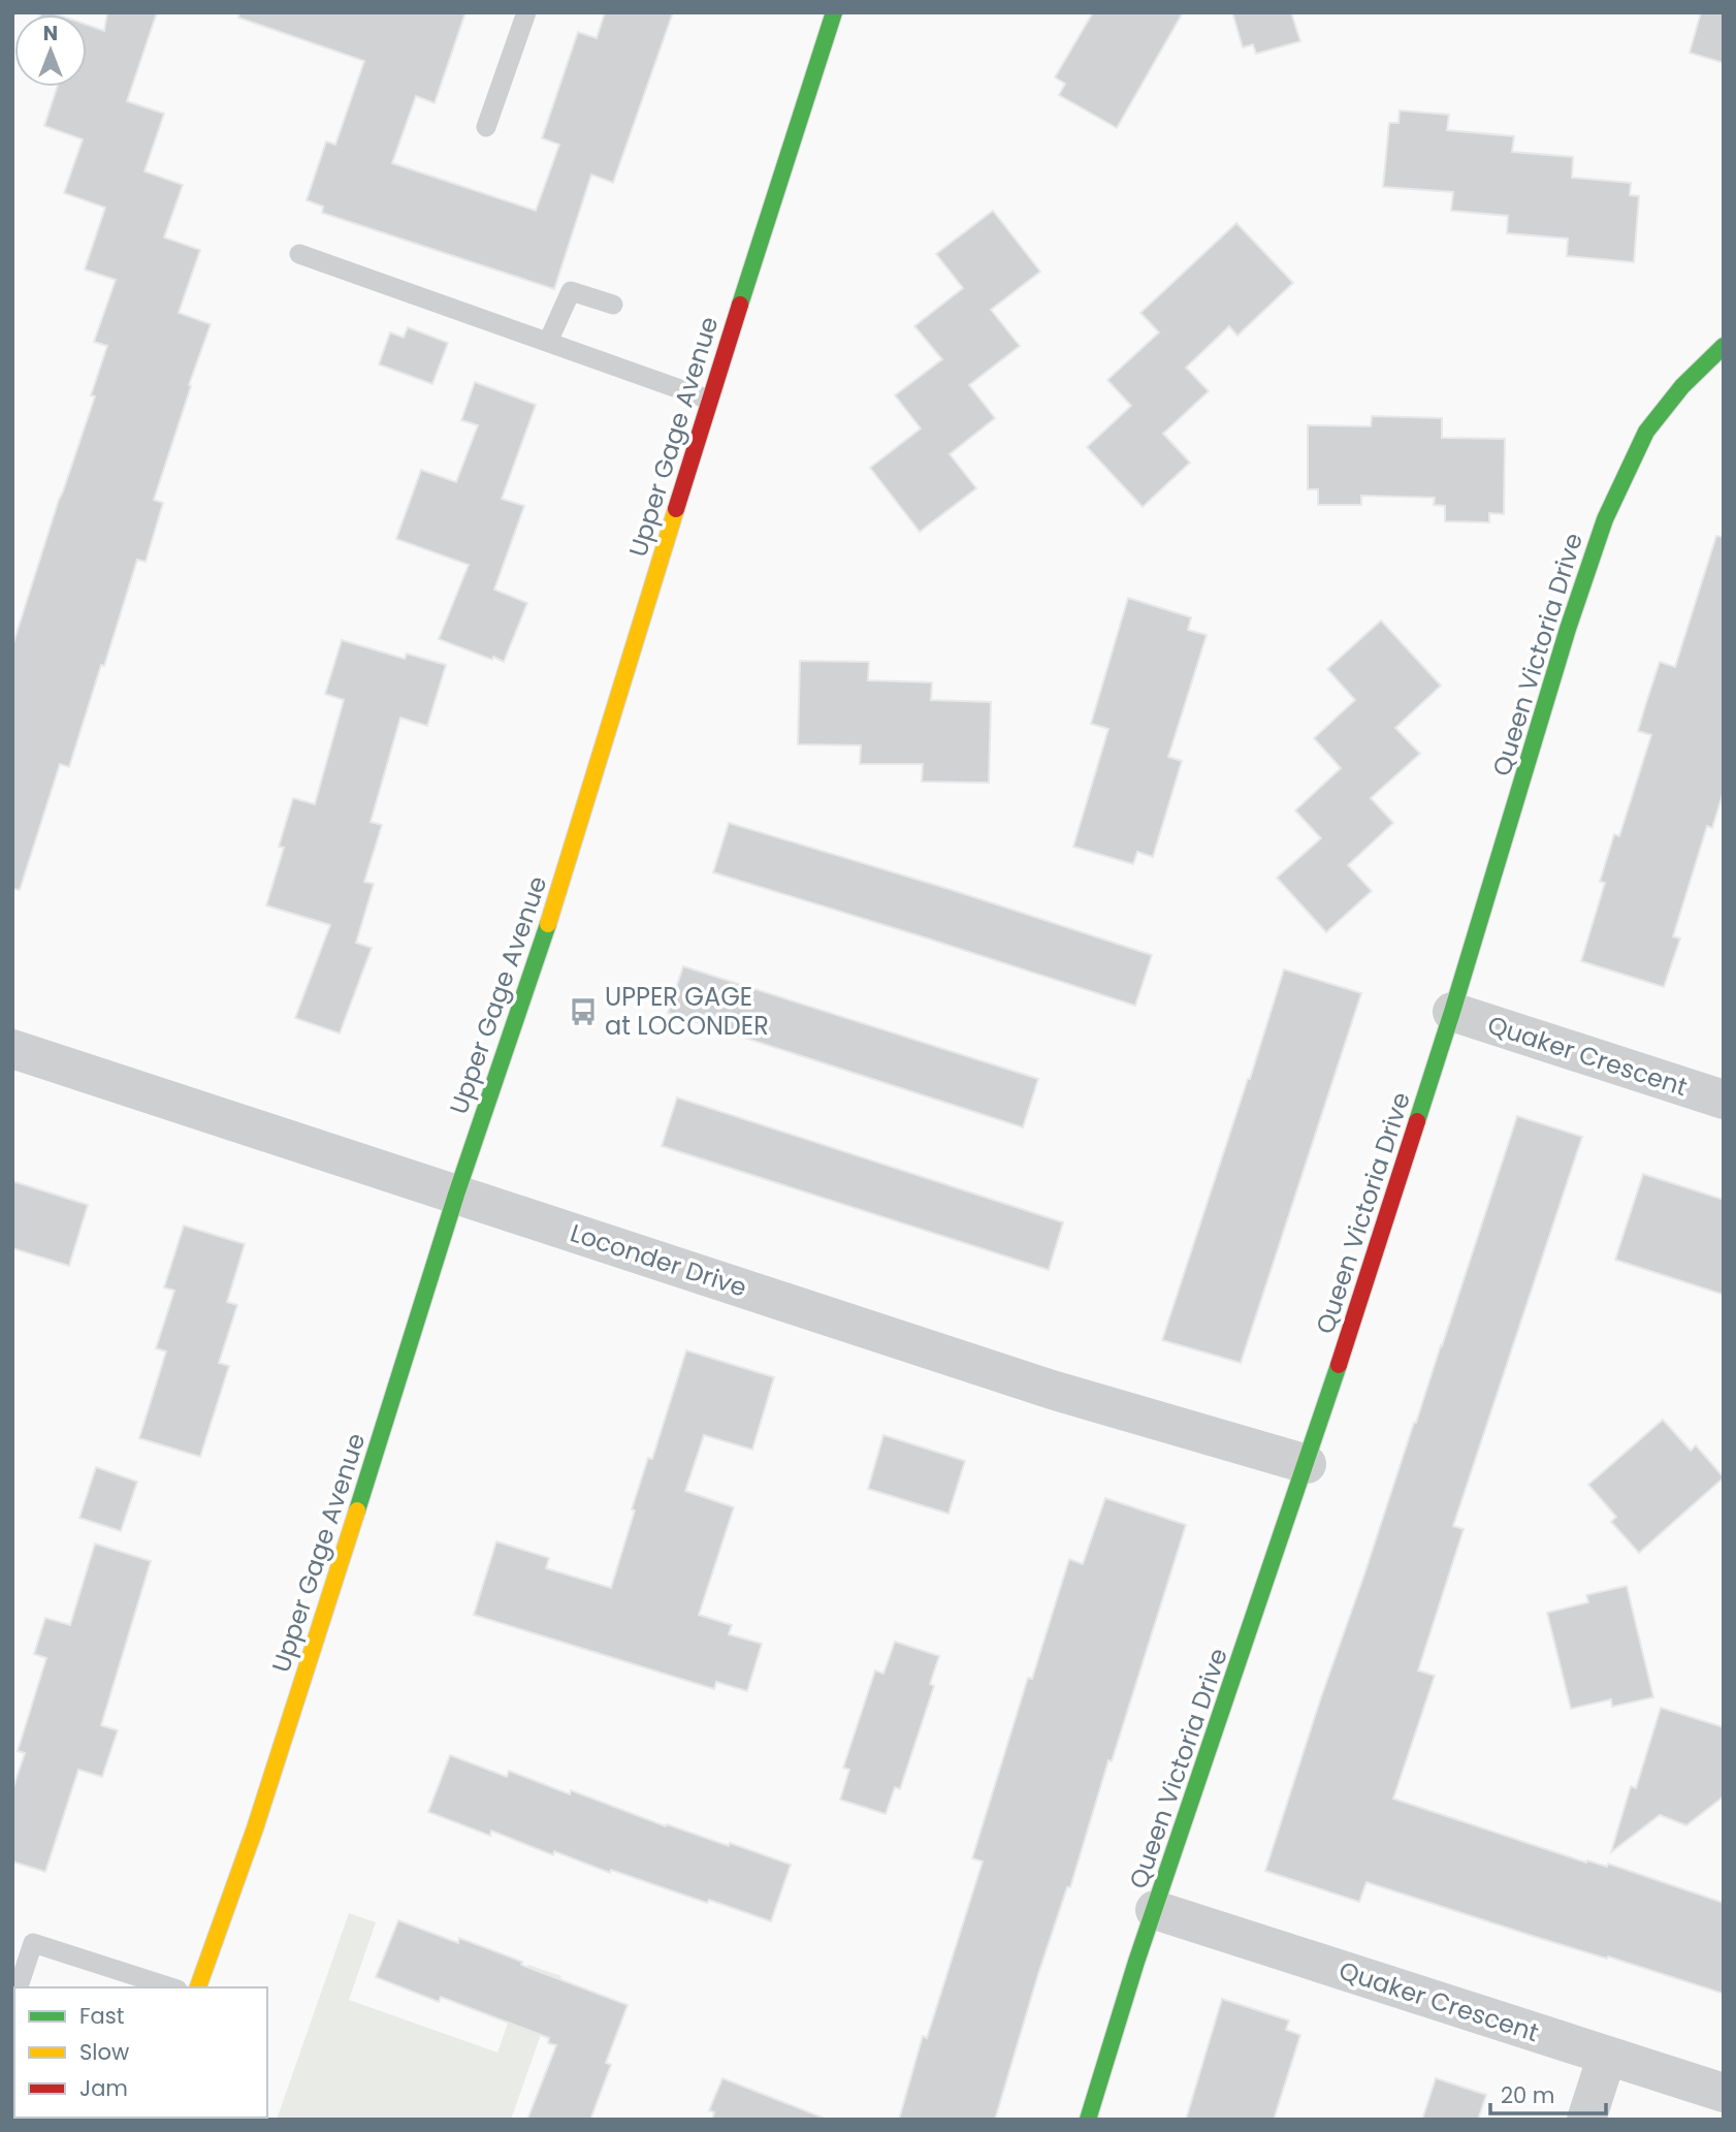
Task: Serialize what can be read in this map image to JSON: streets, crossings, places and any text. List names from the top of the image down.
{
  "streets": {
    "main road": ["Upper Gage Avenue", "Queen Victoria Drive"],
    "street": ["Quaker Crescent", "Loconder Drive"]
  },
  "crossings": [
    ["Upper Gage Avenue", "Loconder Drive"],
    ["Queen Victoria Drive", "Quaker Crescent"],
    ["Queen Victoria Drive", "Loconder Drive"]
  ],
  "places": {
    "bus stop": ["UPPER GAGE at LOCONDER"]
  },
  "legend": ["Fast", "Slow", "Jam"],
  "scale_bar": "20 m",
  "north": "top"
}
